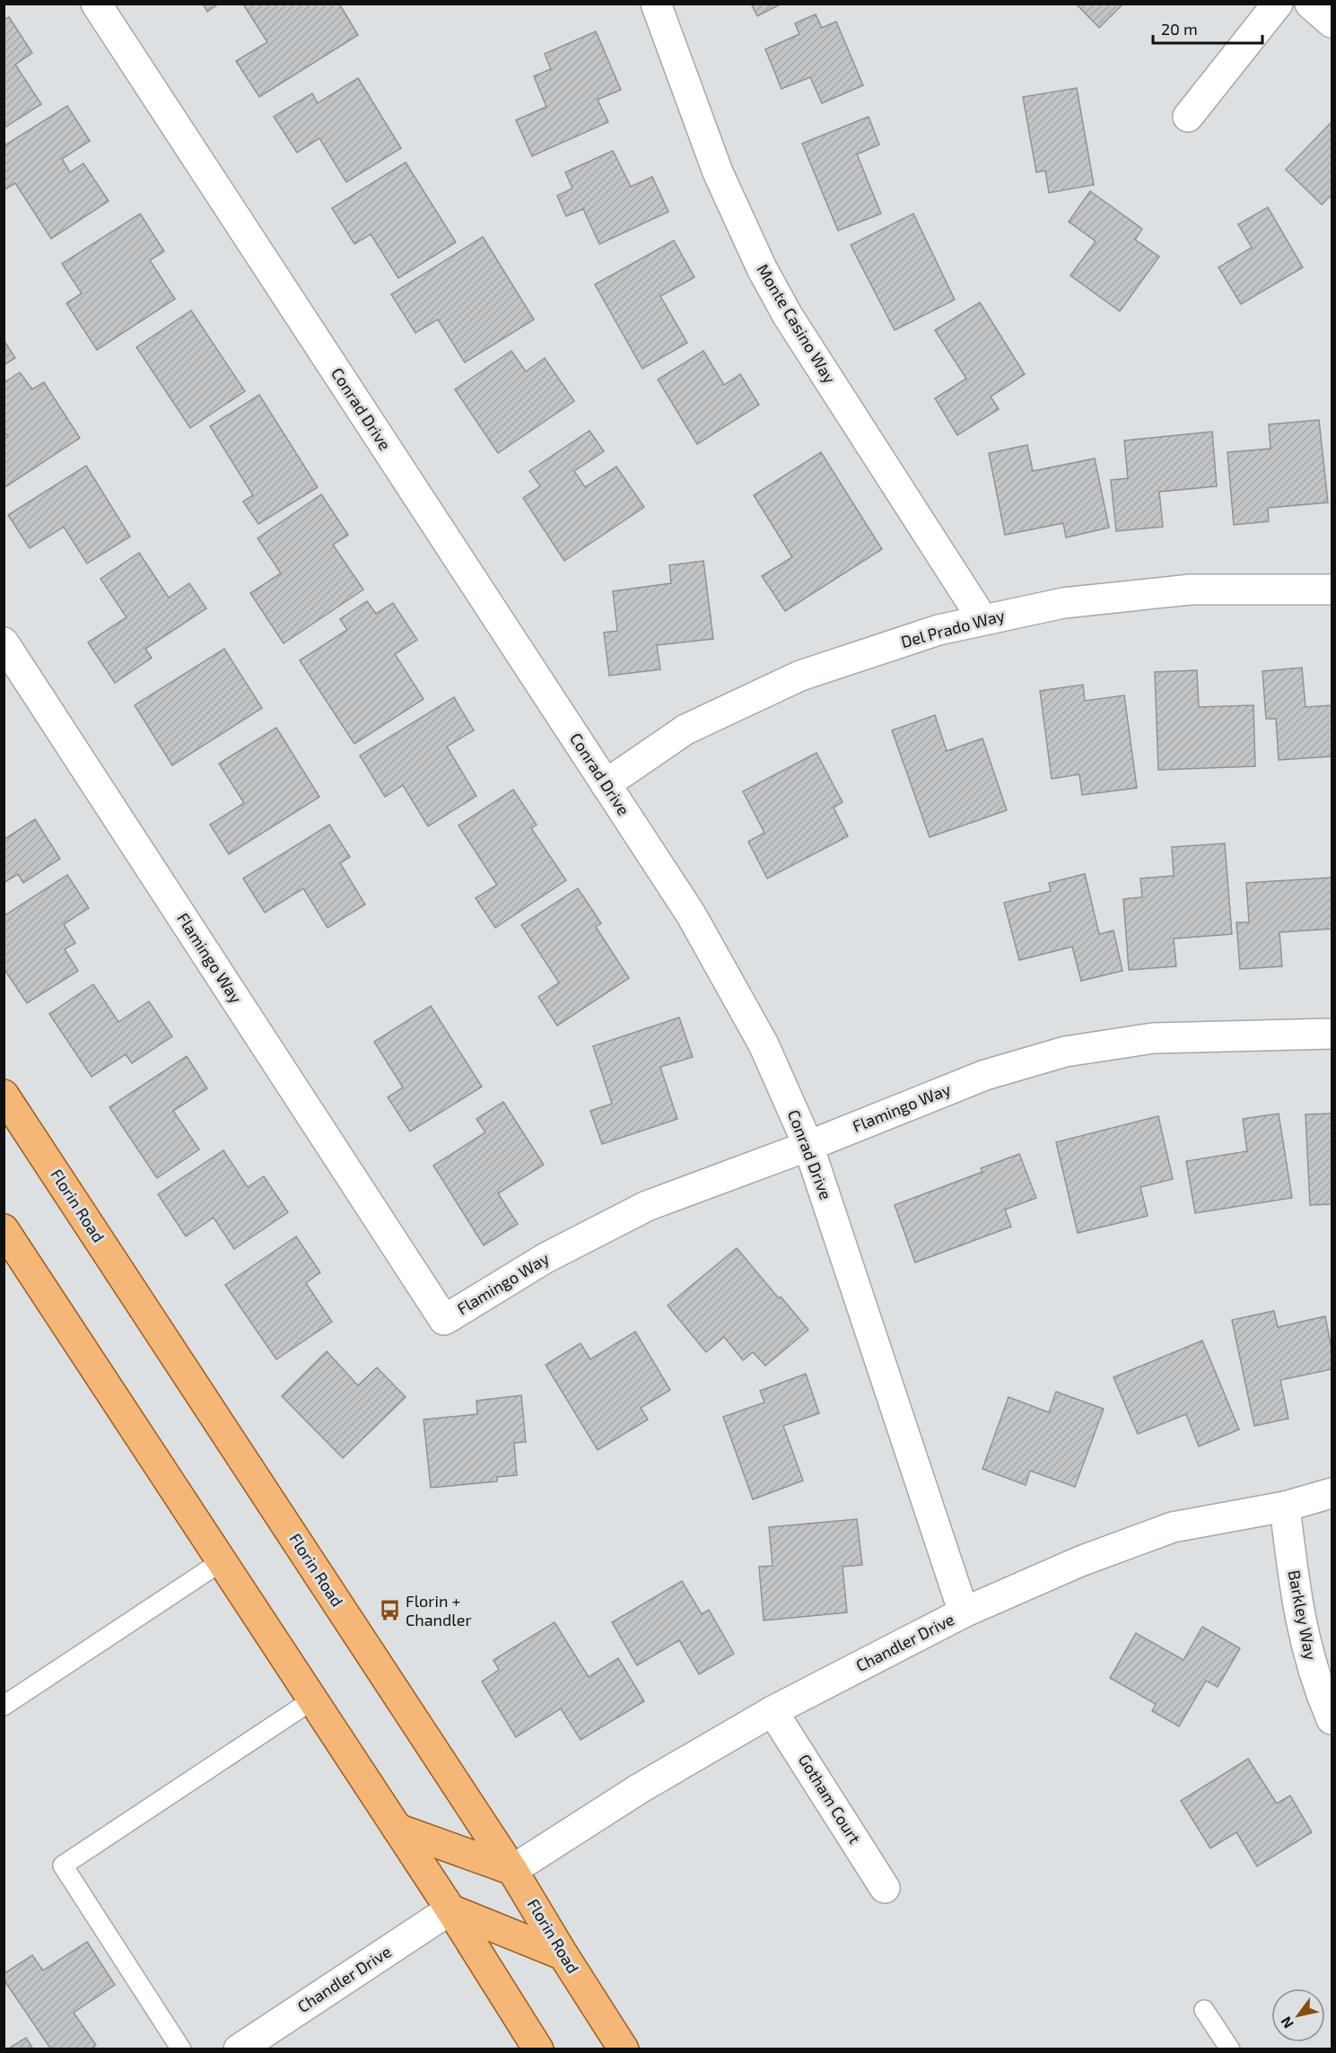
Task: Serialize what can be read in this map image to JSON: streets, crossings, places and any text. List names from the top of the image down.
{
  "streets": {
    "main road": ["Florin Road"],
    "street": [
      "Monte Casino Way",
      "Conrad Drive",
      "Del Prado Way",
      "Flamingo Way",
      "Barkley Way",
      "Chandler Drive",
      "Gotham Court"
    ]
  },
  "crossings": [
    ["Monte Casino Way", "Del Prado Way"],
    ["Conrad Drive", "Del Prado Way"],
    ["Conrad Drive", "Flamingo Way"],
    ["Conrad Drive", "Chandler Drive"],
    ["Florin Road", "Chandler Drive"],
    ["Barkley Way", "Chandler Drive"],
    ["Chandler Drive", "Gotham Court"]
  ],
  "places": {
    "bus stop": ["Florin + Chandler"]
  },
  "scale_bar": "20 m",
  "north": "bottom left"
}
